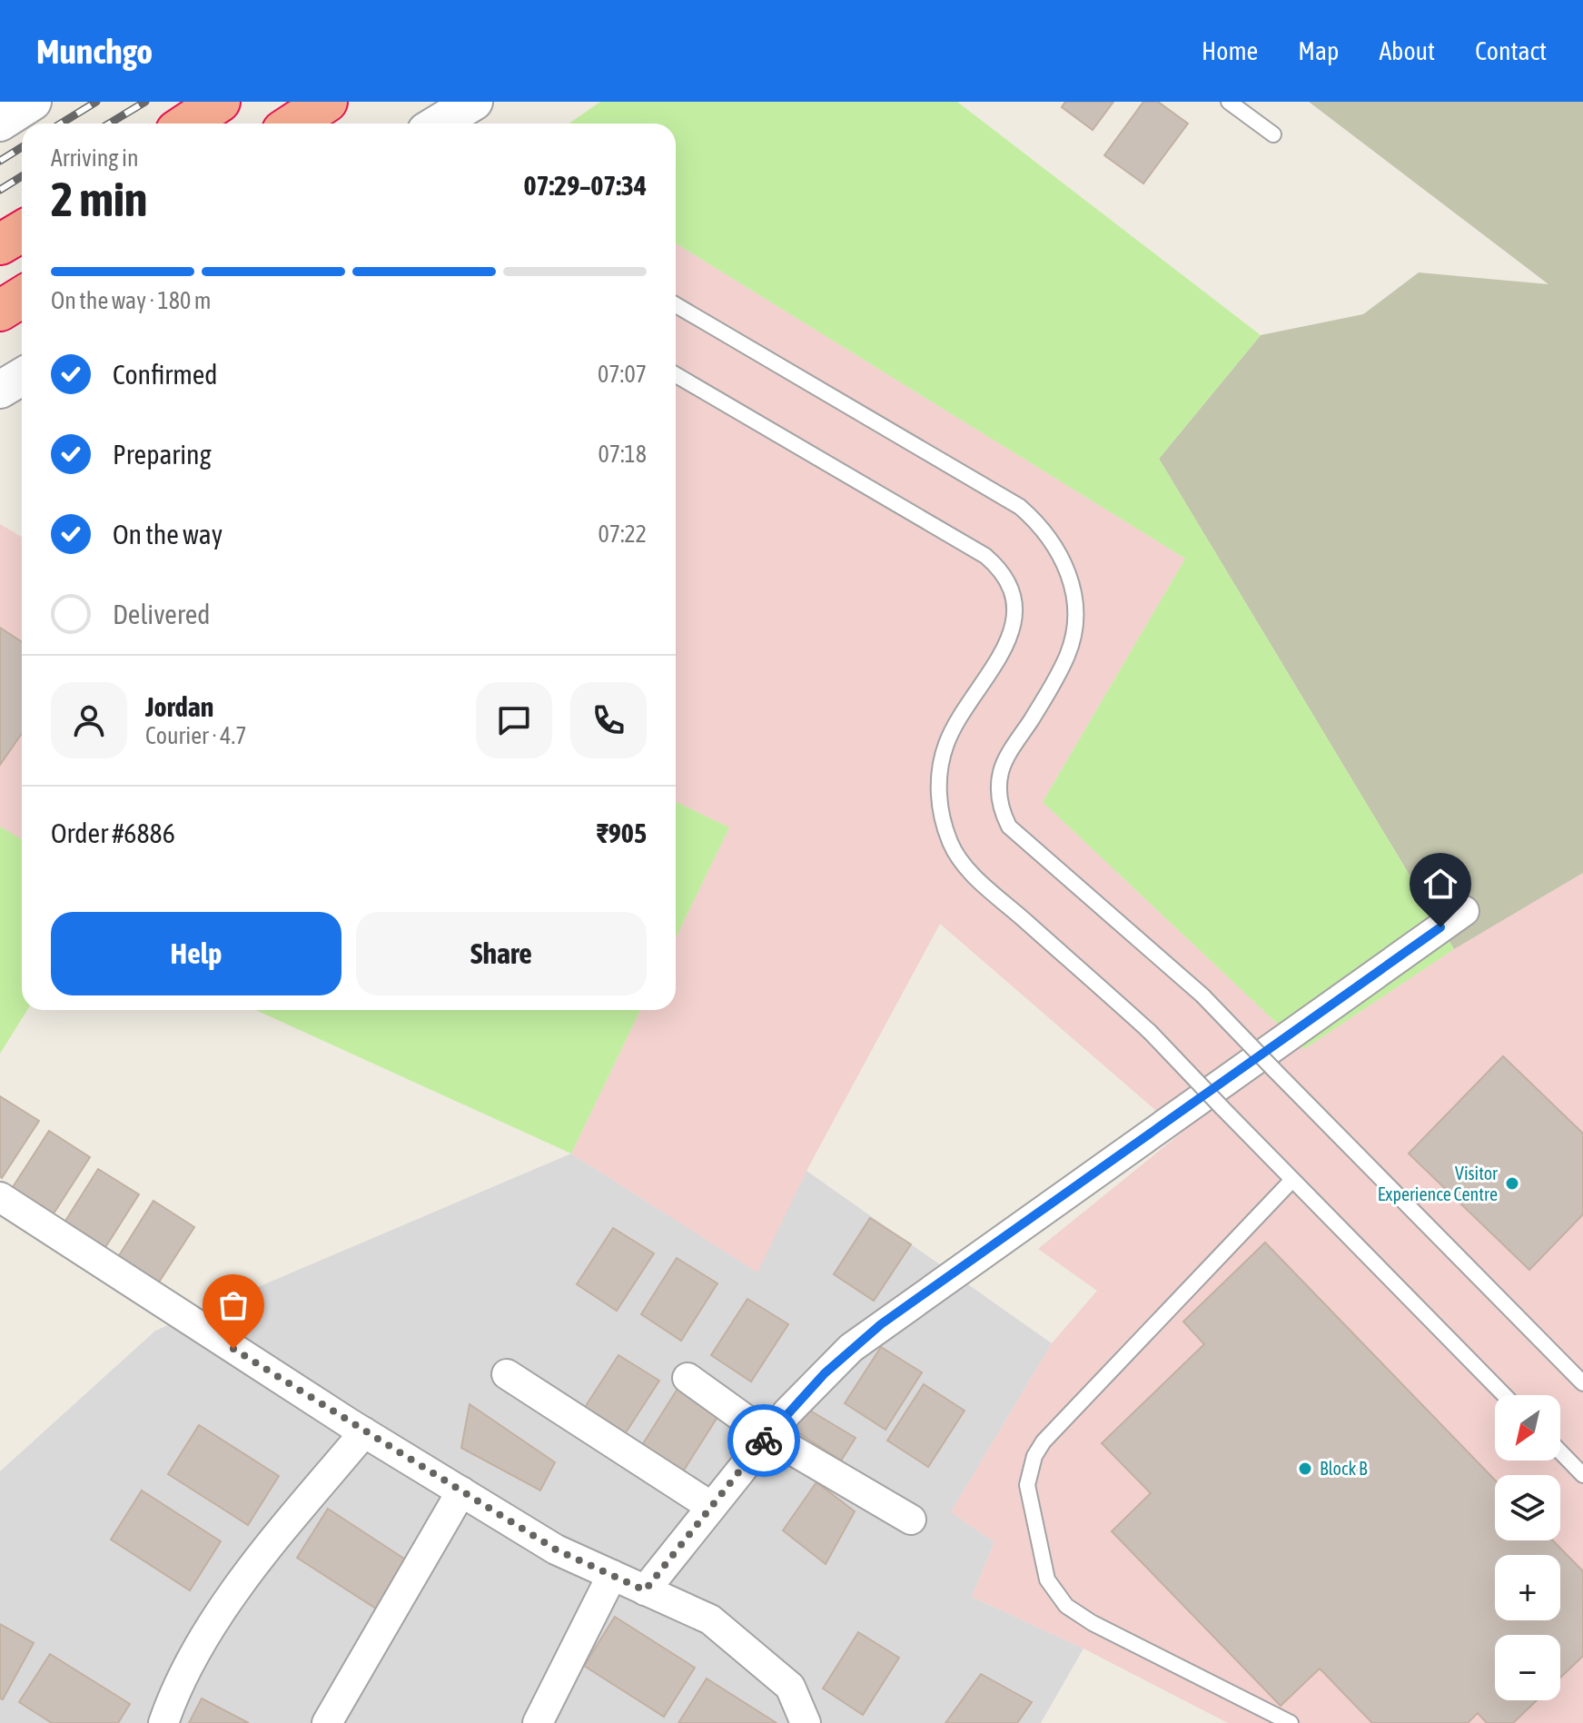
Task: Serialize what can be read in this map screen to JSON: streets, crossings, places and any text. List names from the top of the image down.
{
  "places": ["Visitor Experience Centre", "Block B"],
  "north": "bottom left",
  "page": {
    "header": "Munchgo",
    "nav": [
      "Home",
      "Map",
      "About",
      "Contact"
    ],
    "heading": ["2 min", "Arriving in", "07:29–07:34"],
    "panel": [
      "Jordan",
      "Courier · 4.7",
      "Order #6886",
      "₹905"
    ],
    "bar": "On the way · 180 m",
    "list": [
      ["Confirmed", "07:07"],
      ["Preparing", "07:18"],
      ["On the way", "07:22"],
      "Delivered"
    ],
    "buttons": ["Help", "Share"],
    "map_buttons": ["+", "−"]
  }
}
